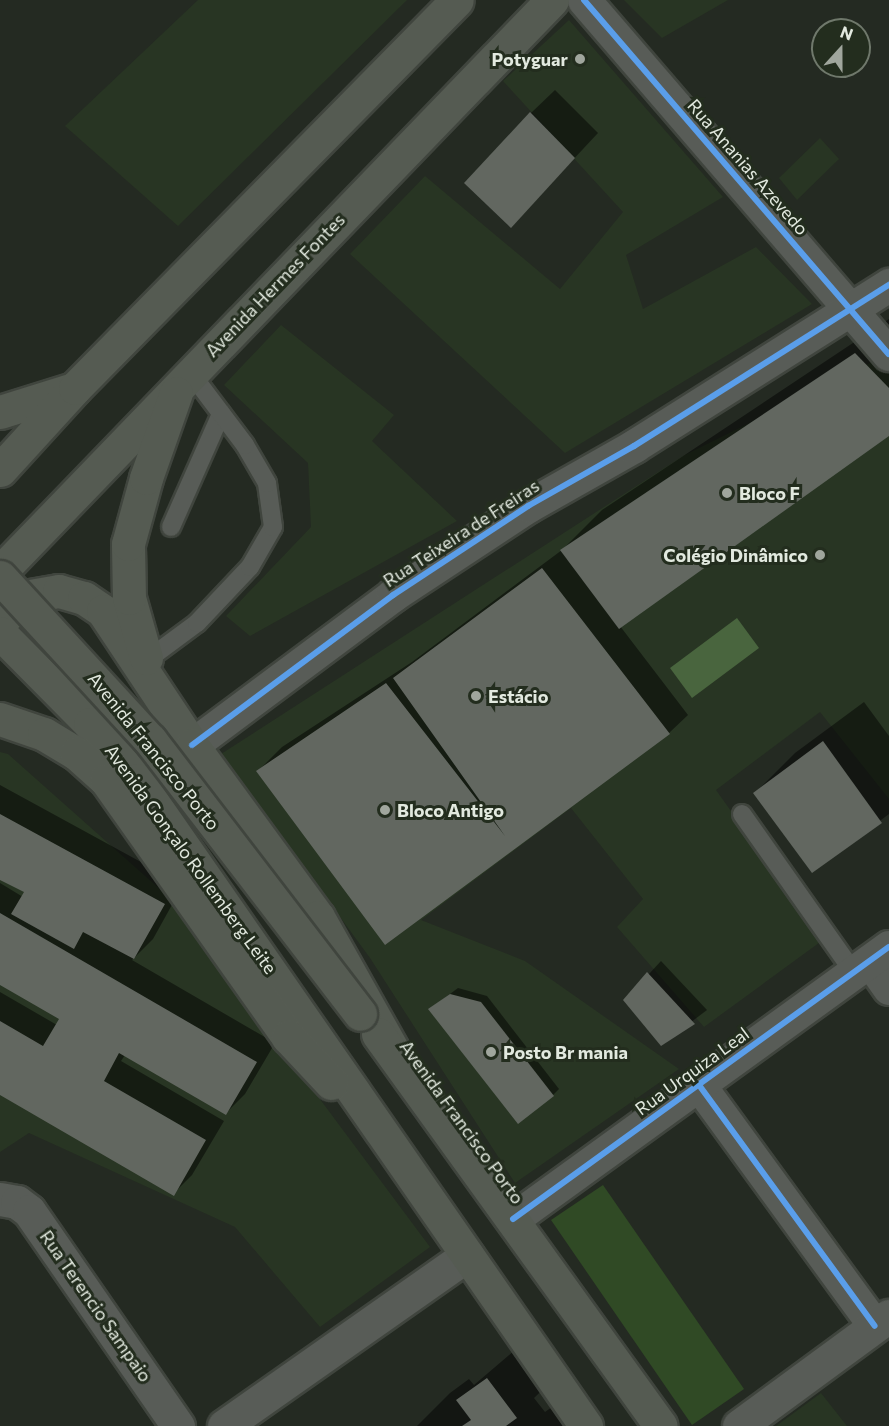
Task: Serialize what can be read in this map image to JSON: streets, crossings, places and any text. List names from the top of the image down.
{
  "streets": {
    "main road": ["Avenida Hermes Fontes", "Avenida Francisco Porto", "Avenida Gonçalo Rollemberg Leite"],
    "street": [
      "Rua Ananias Azevedo",
      "Rua Teixeira de Freiras",
      "Rua Urquiza Leal",
      "Rua Terencio Sampaio"
    ]
  },
  "crossings": [
    ["Rua Ananias Azevedo", "Rua Teixeira de Freiras"],
    ["Avenida Francisco Porto", "Rua Urquiza Leal"]
  ],
  "places": [
    "Potyguar",
    "Bloco F",
    "Colégio Dinâmico",
    "Estácio",
    "Bloco Antigo",
    "Posto Br mania"
  ],
  "north": "top"
}
